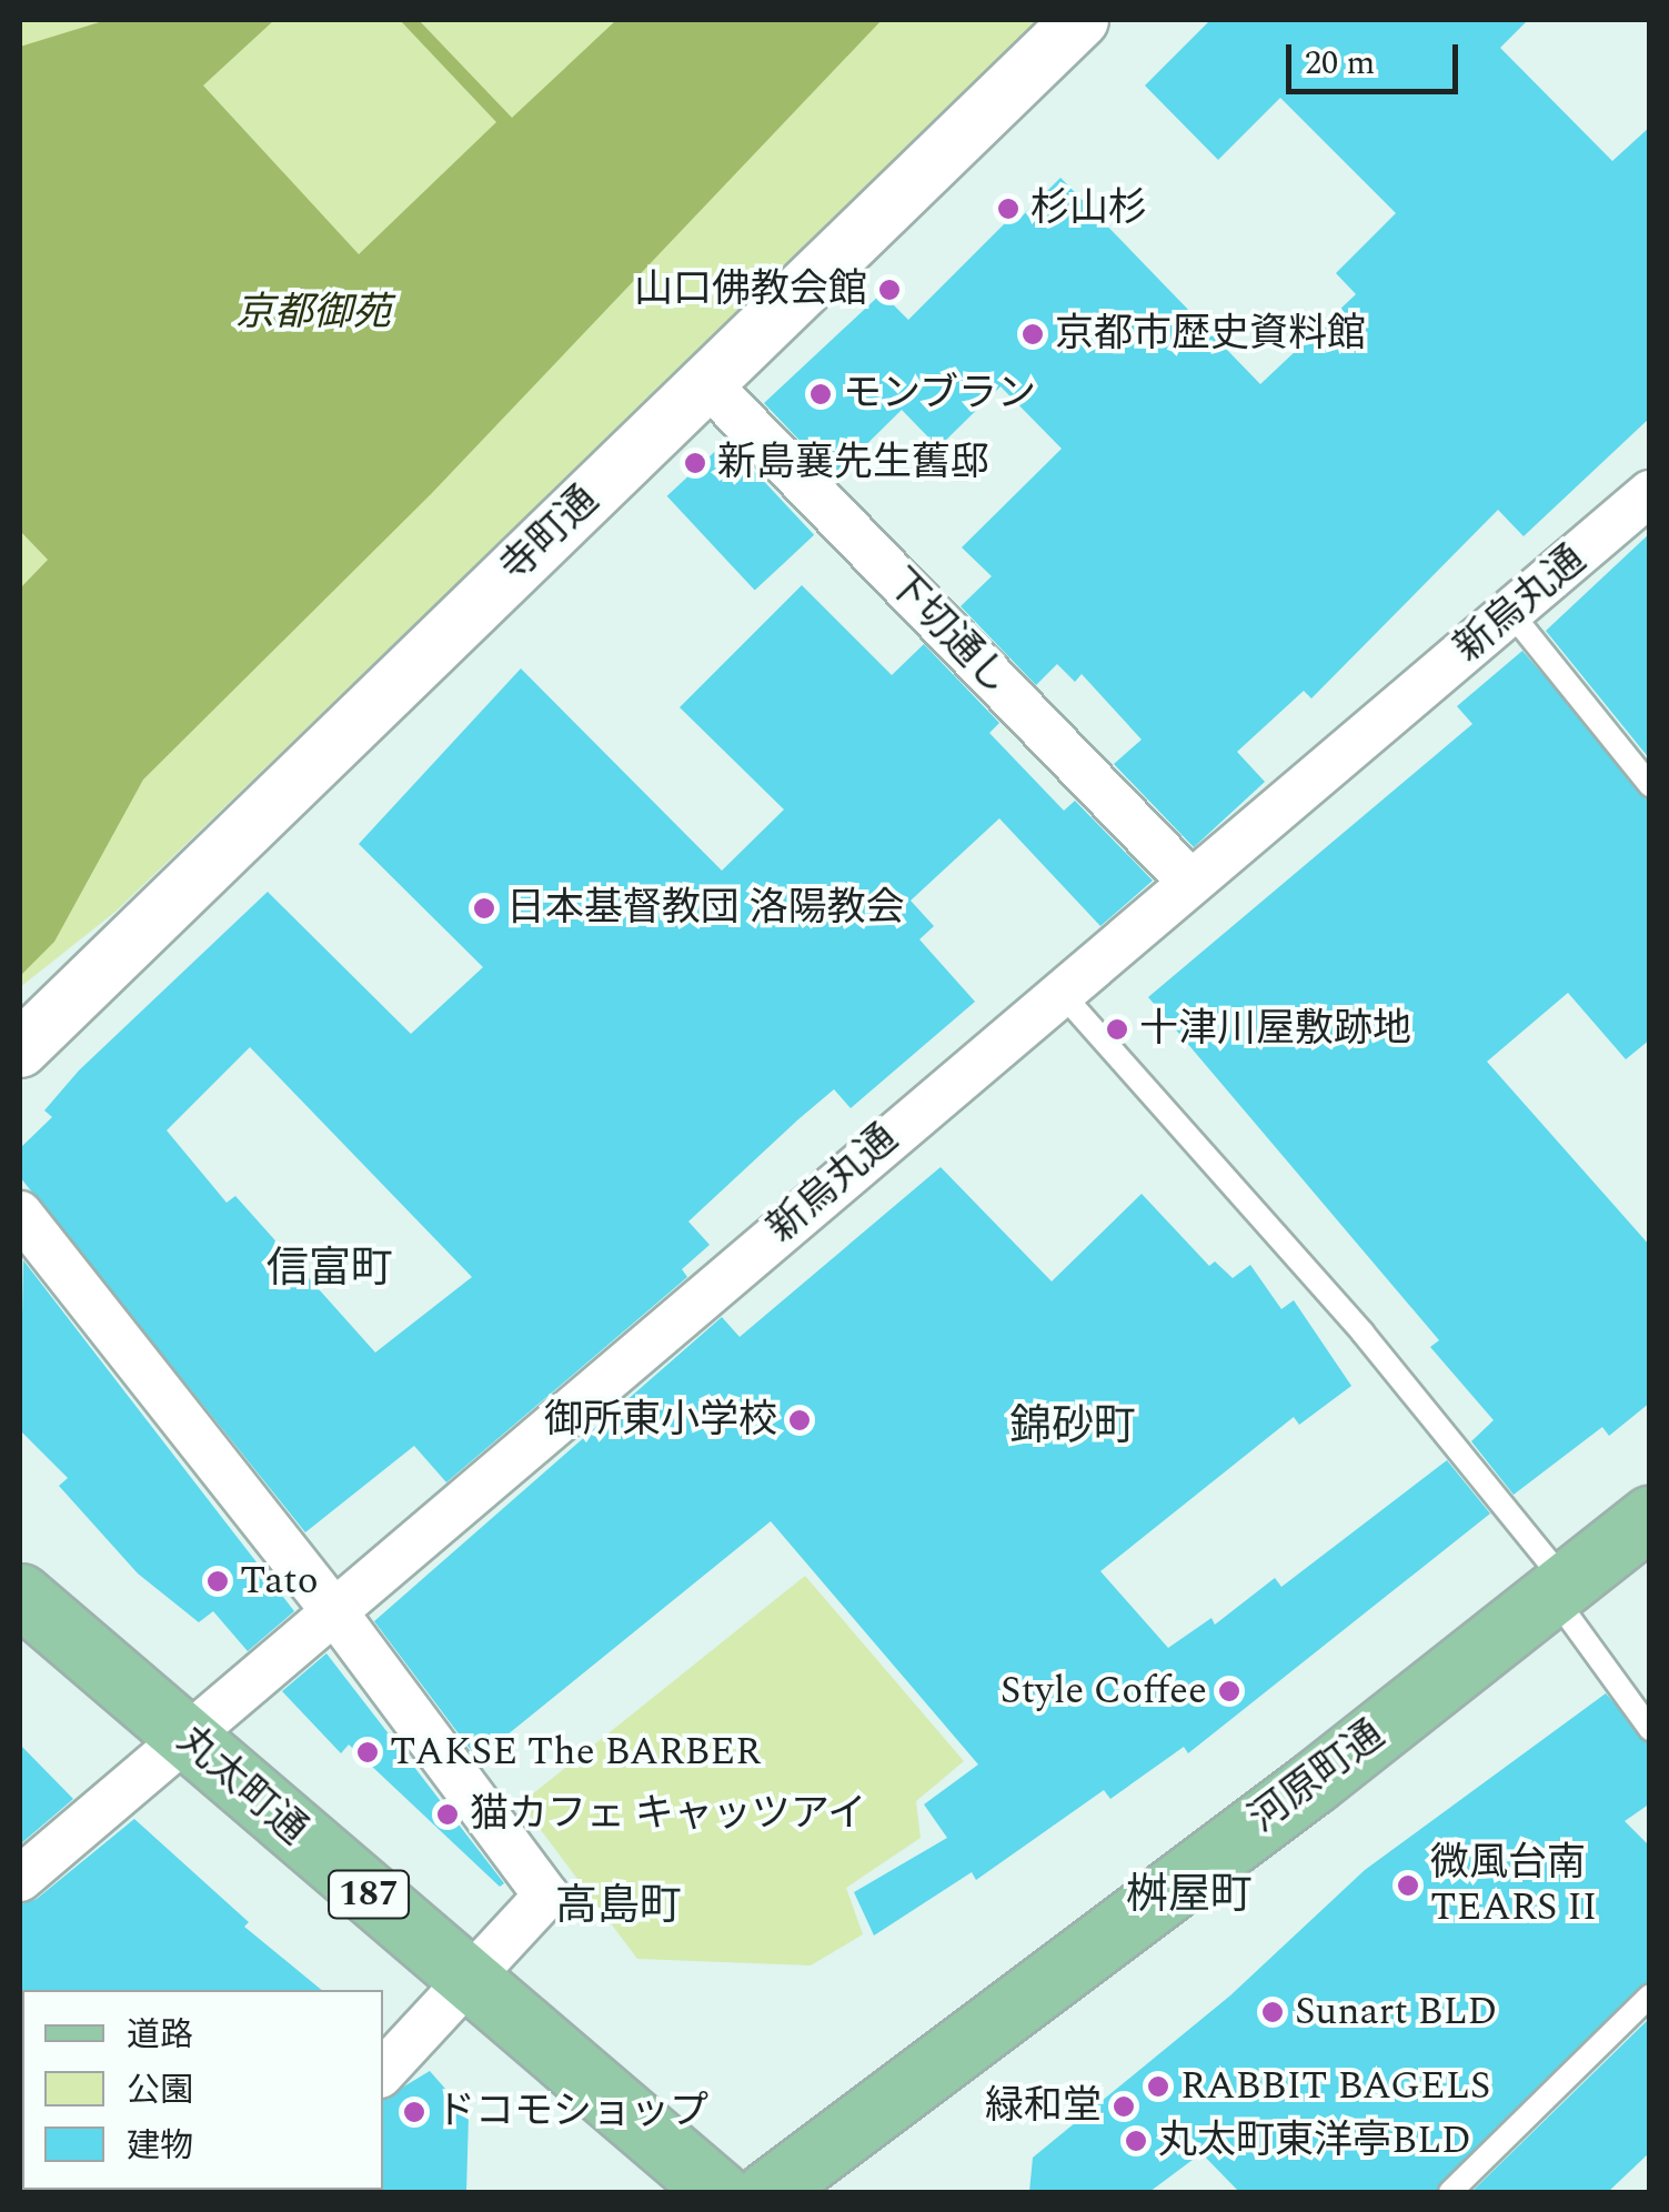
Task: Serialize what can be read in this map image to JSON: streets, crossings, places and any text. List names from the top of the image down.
{
  "streets": {
    "main road": ["河原町通", "丸太町通", "187"],
    "street": ["寺町通", "新烏丸通", "下切通し"]
  },
  "crossings": [
    ["寺町通", "下切通し"],
    ["新烏丸通", "下切通し"],
    ["新烏丸通", "丸太町通"]
  ],
  "districts": [
    "信富町",
    "錦砂町",
    "桝屋町",
    "高島町"
  ],
  "parks": ["京都御苑"],
  "places": [
    "杉山杉",
    "山口佛教会館",
    "京都市歴史資料館",
    "モンブラン",
    "新島襄先生舊邸",
    "日本基督教団 洛陽教会",
    "十津川屋敷跡地",
    "御所東小学校",
    "Tato",
    "Style Coffee",
    "TAKSE The BARBER",
    "猫カフェ キャッツアイ",
    "微風台南 TEARS II",
    "Sunart BLD",
    "RABBIT BAGELS",
    "緑和堂",
    "ドコモショップ",
    "丸太町東洋亭BLD"
  ],
  "legend": ["道路", "公園", "建物"],
  "scale_bar": "20 m"
}
